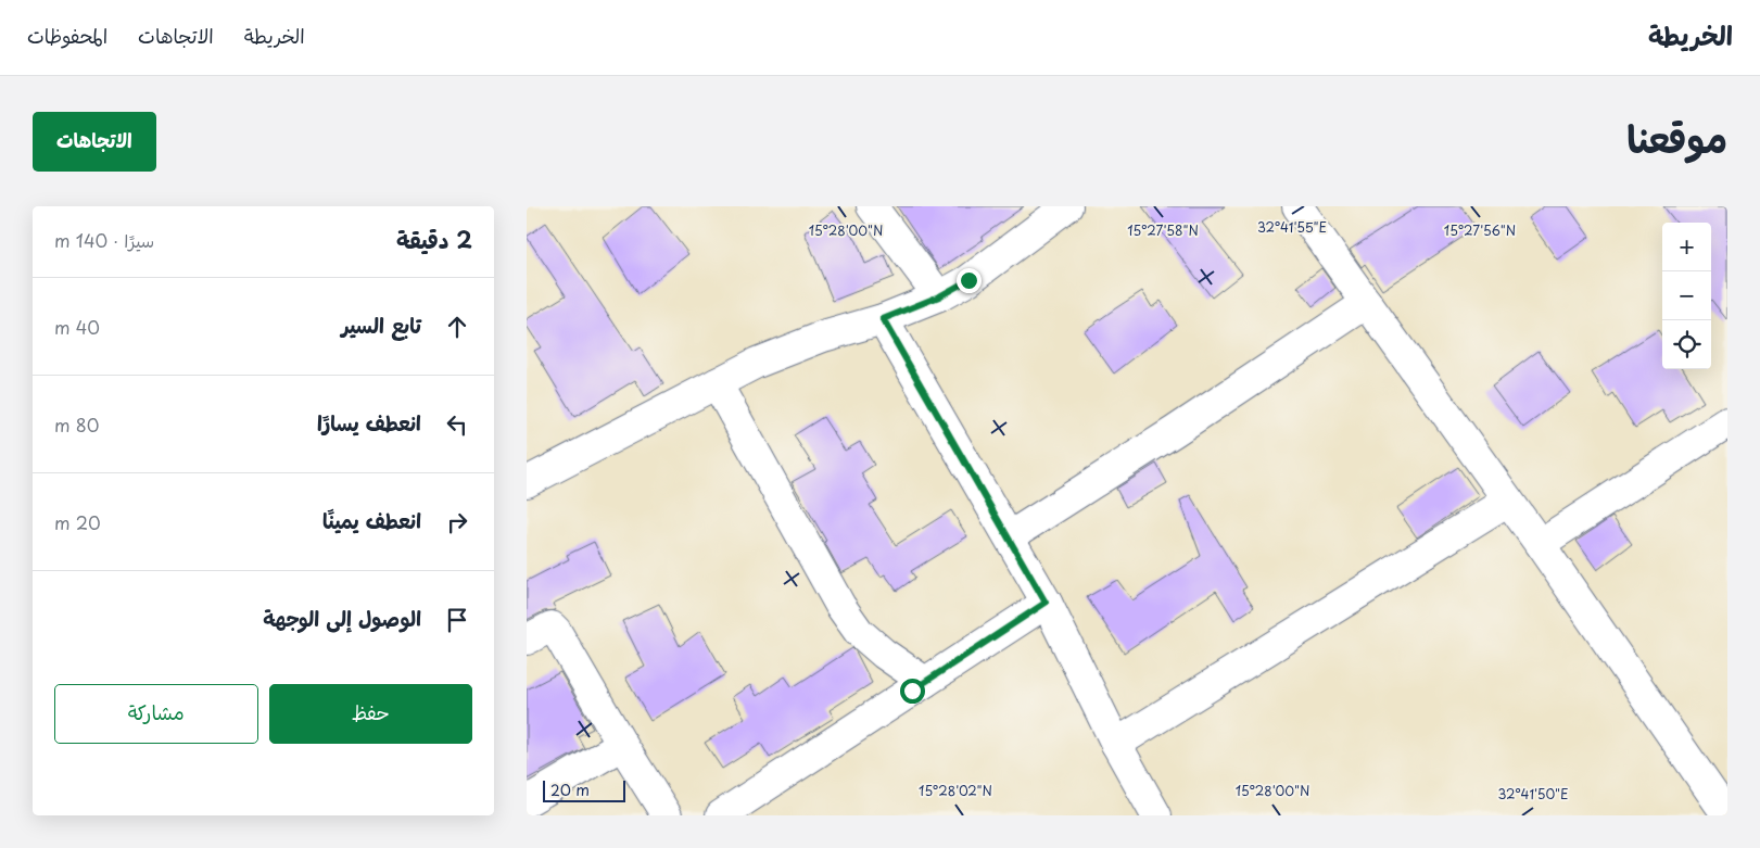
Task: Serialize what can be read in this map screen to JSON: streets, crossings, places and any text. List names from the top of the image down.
{
  "scale_bar": "20 m",
  "page": {
    "header": "الخريطة",
    "nav": ["الخريطة", "الاتجاهات", "المحفوظات"],
    "title": "موقعنا",
    "buttons": [
      "الاتجاهات",
      ["حفظ", "مشاركة"]
    ],
    "heading": ["2 دقيقة", "سيرًا · 140 m"],
    "map_buttons": ["+", "−"],
    "list": [
      ["تابع السير", "40 m"],
      ["انعطف يسارًا", "80 m"],
      ["انعطف يمينًا", "20 m"],
      "الوصول إلى الوجهة"
    ],
    "scale": "20 m"
  },
  "coordinates": [
    "32°41'55\"E",
    "15°28'00\"N",
    "15°27'58\"N",
    "15°27'56\"N",
    "15°28'02\"N",
    "32°41'50\"E"
  ]
}
